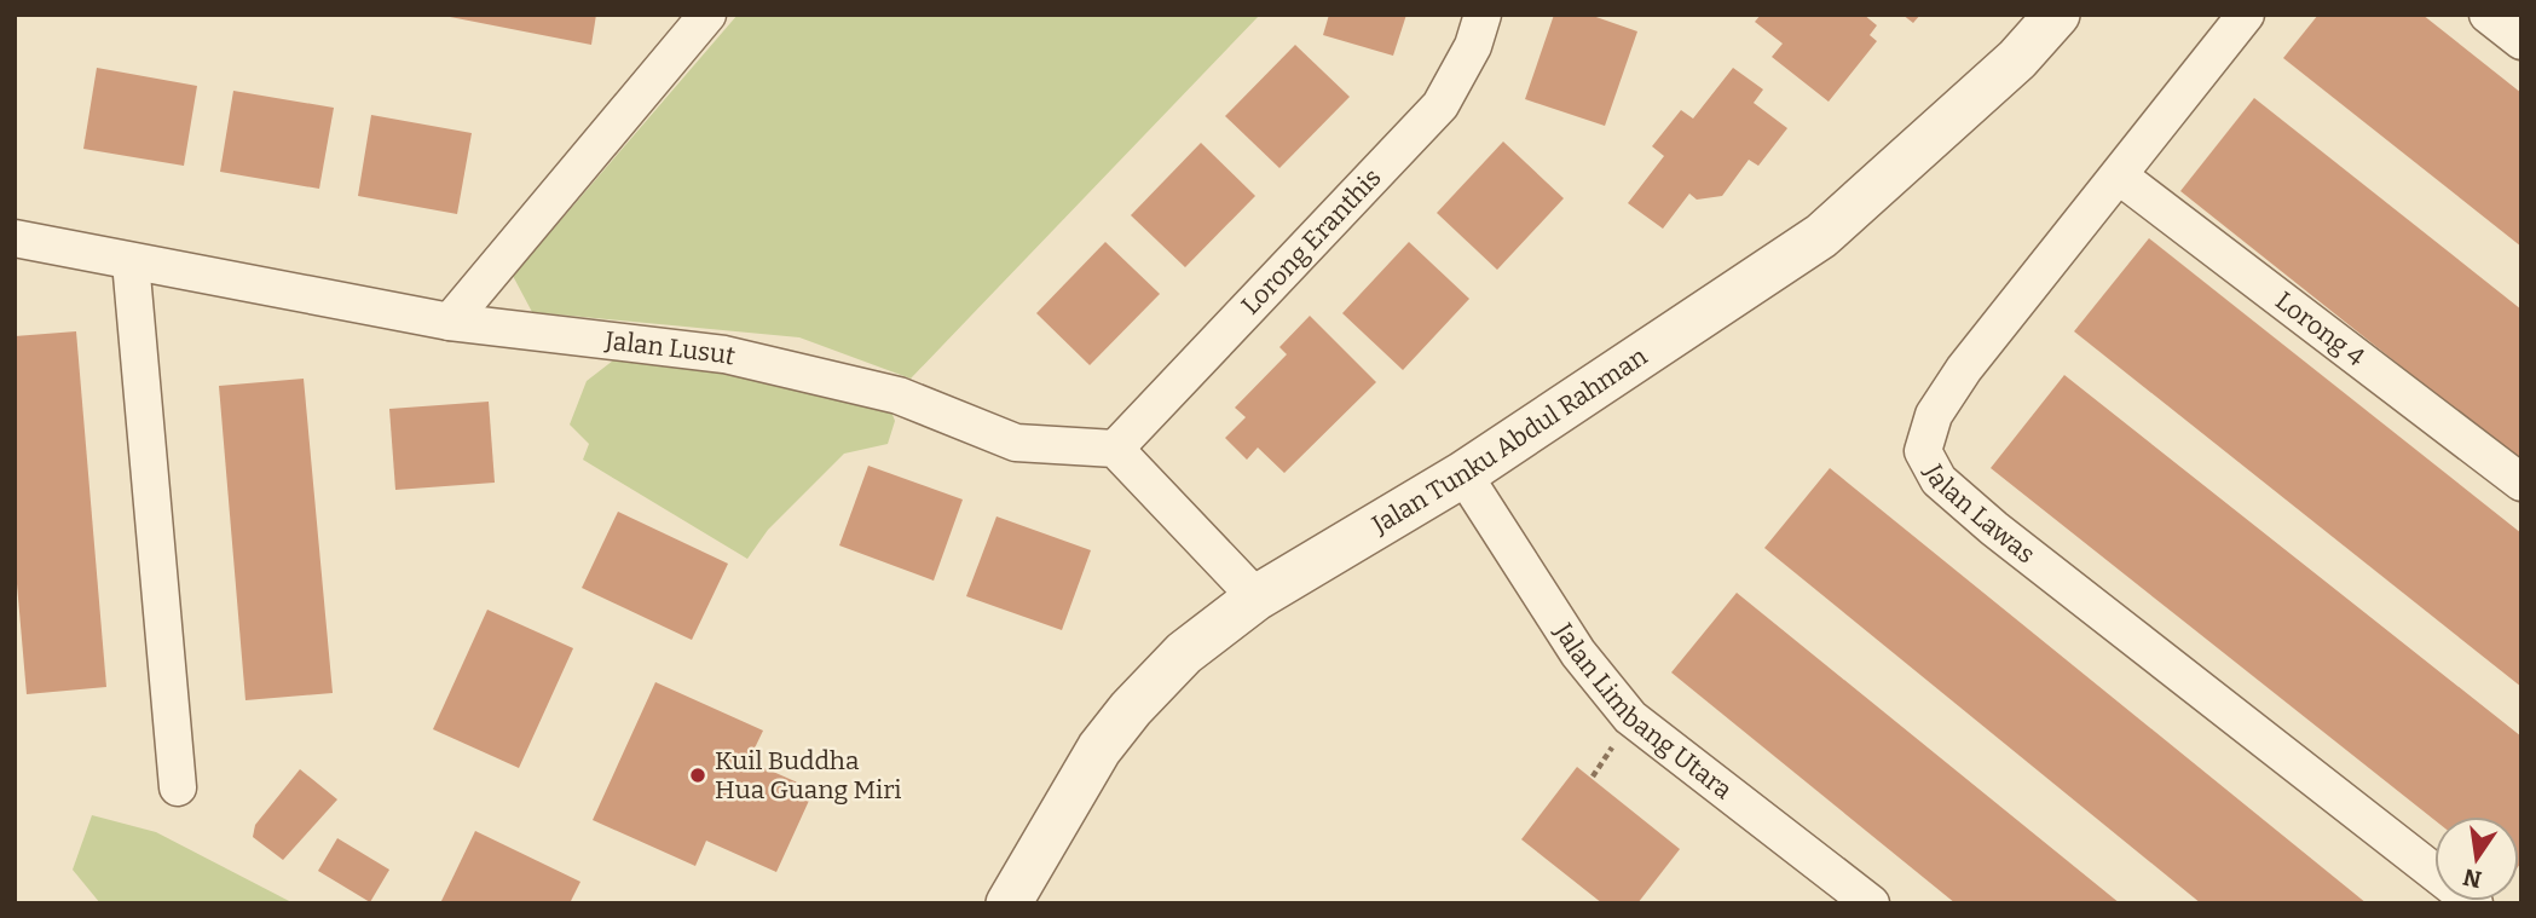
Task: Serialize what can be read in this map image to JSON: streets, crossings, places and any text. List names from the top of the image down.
{
  "streets": {
    "street": [
      "Lorong Eranthis",
      "Lorong 4",
      "Jalan Lusut",
      "Jalan Tunku Abdul Rahman",
      "Jalan Lawas",
      "Jalan Limbang Utara"
    ]
  },
  "crossings": [
    ["Lorong Eranthis", "Jalan Lusut"],
    ["Lorong 4", "Jalan Lawas"],
    ["Jalan Tunku Abdul Rahman", "Jalan Limbang Utara"]
  ],
  "places": ["Kuil Buddha Hua Guang Miri"],
  "north": "bottom"
}
